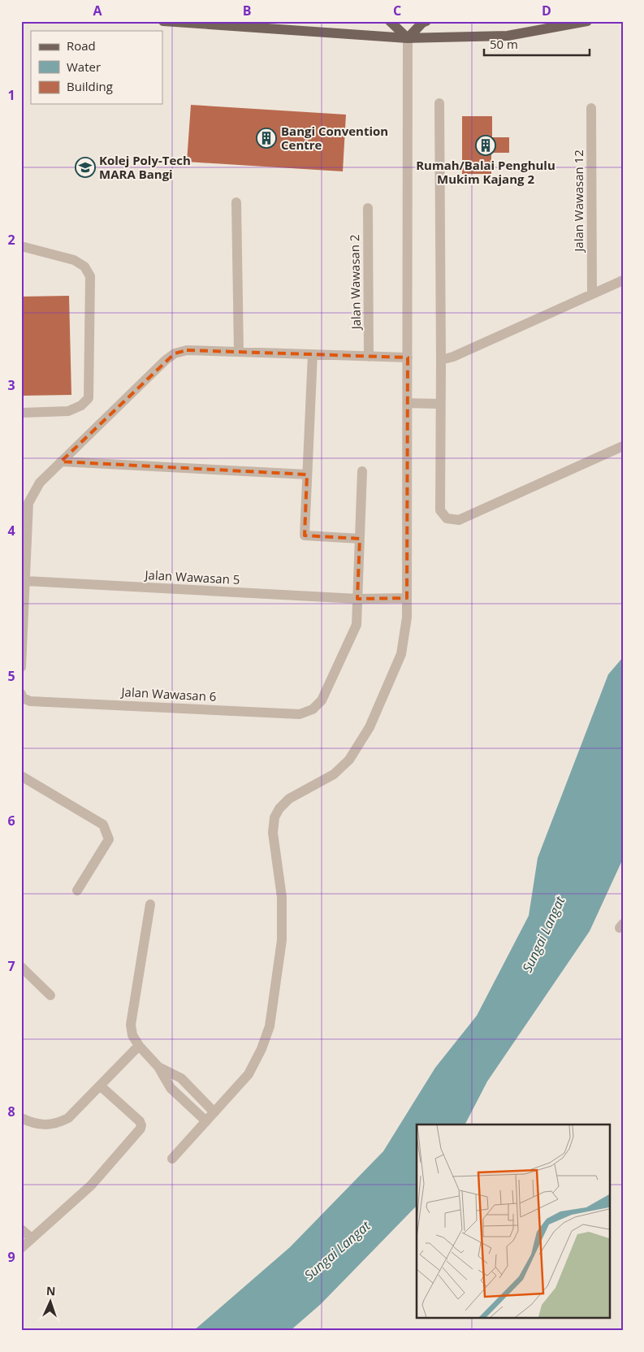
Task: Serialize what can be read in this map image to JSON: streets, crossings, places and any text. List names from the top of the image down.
{
  "streets": {
    "street": [
      "Jalan Wawasan 12",
      "Jalan Wawasan 2",
      "Jalan Wawasan 5",
      "Jalan Wawasan 6"
    ]
  },
  "crossings": [
    ["Jalan Wawasan 5", "Jalan Wawasan 6"]
  ],
  "water": ["Sungai Langat"],
  "places": {
    "building": ["Bangi Convention Centre", "Rumah/Balai Penghulu Mukim Kajang 2"],
    "school or university": ["Kolej Poly-Tech MARA Bangi"]
  },
  "legend": ["Road", "Water", "Building"],
  "scale_bar": "50 m",
  "north": "top",
  "grid": {
    "columns": [
      "A",
      "B",
      "C",
      "D"
    ],
    "rows": [
      "1",
      "2",
      "3",
      "4",
      "5",
      "6",
      "7",
      "8",
      "9"
    ]
  }
}
